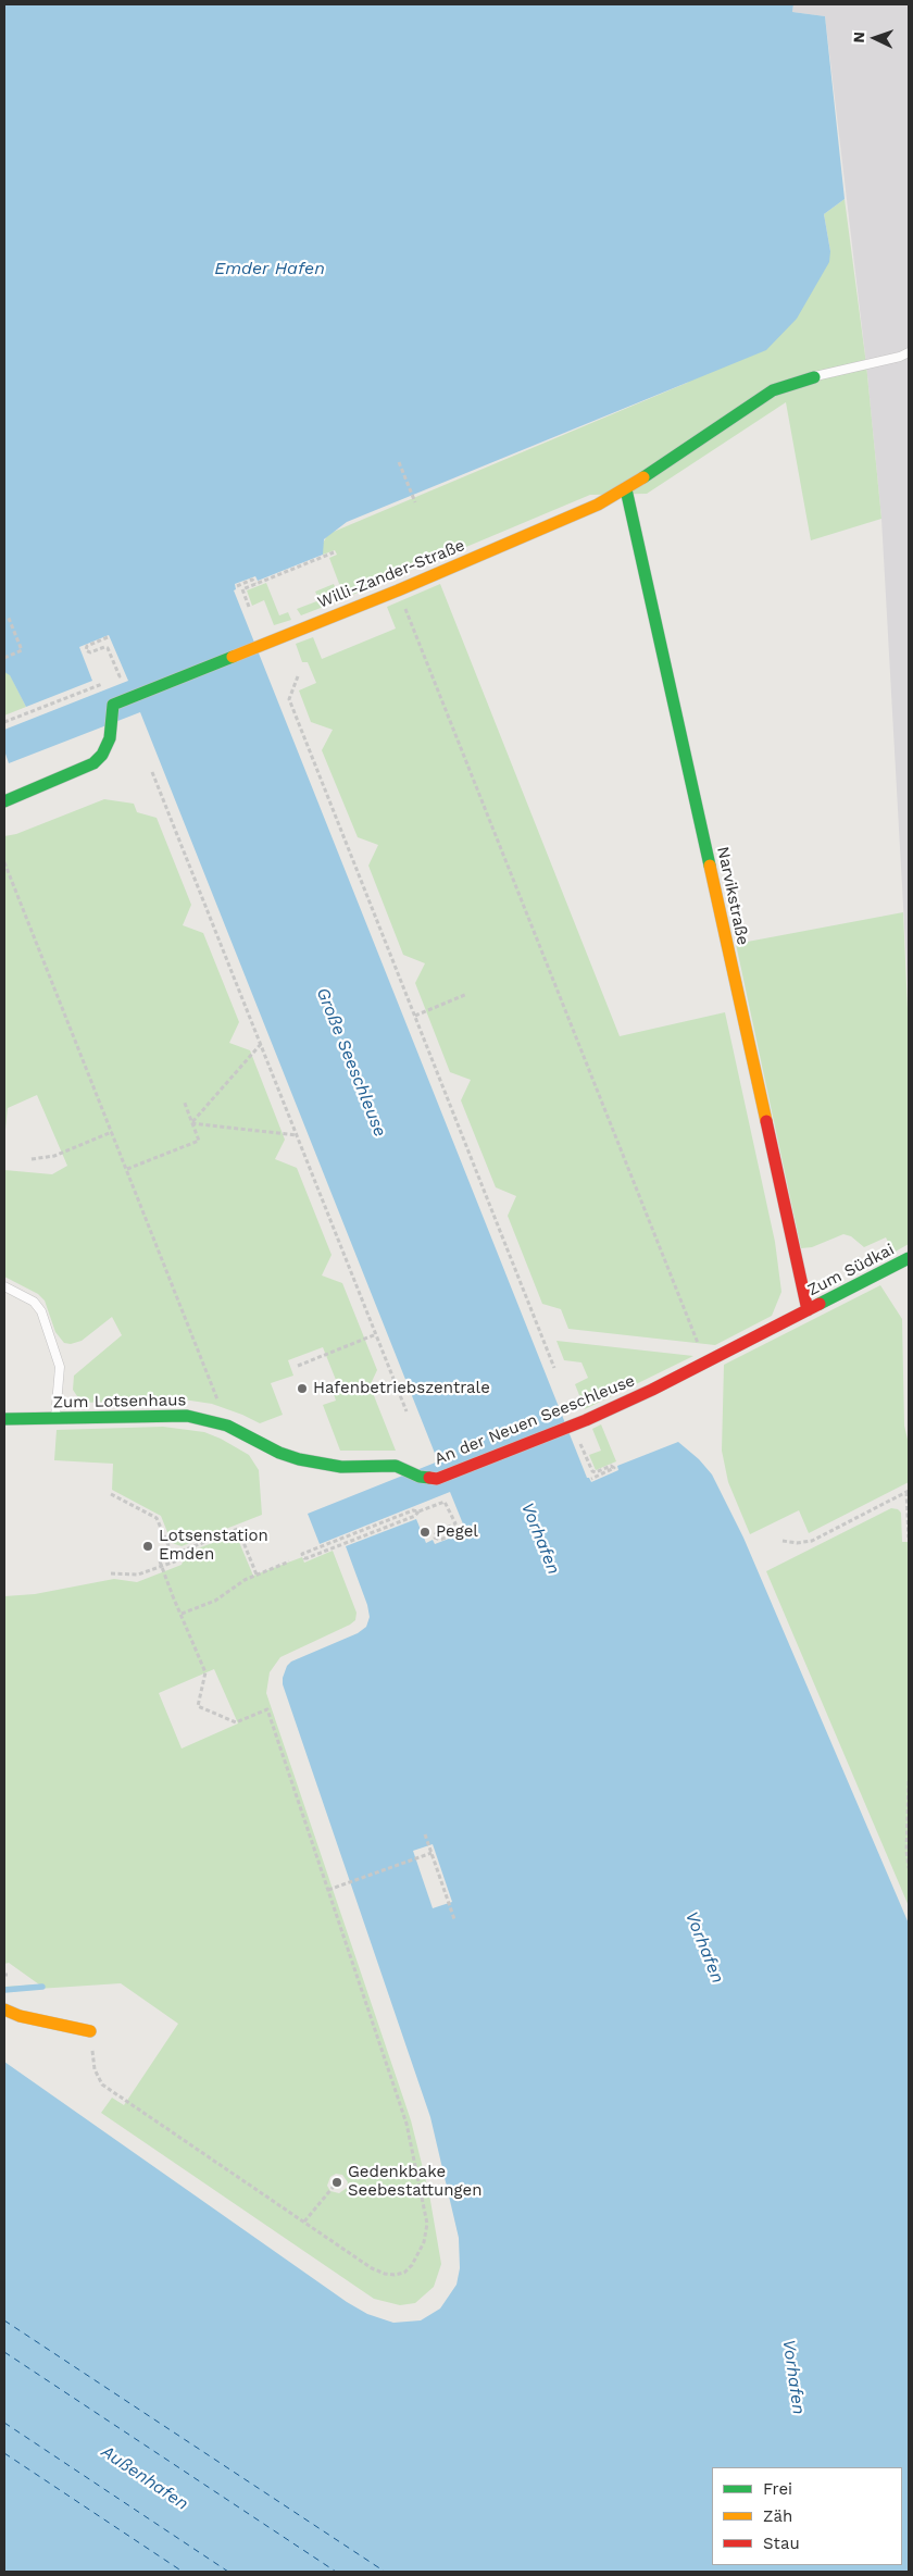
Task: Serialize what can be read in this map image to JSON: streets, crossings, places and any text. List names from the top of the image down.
{
  "streets": {
    "street": [
      "Willi-Zander-Straße",
      "Narvikstraße",
      "Zum Südkai",
      "Zum Lotsenhaus",
      "An der Neuen Seeschleuse"
    ]
  },
  "crossings": [
    ["Willi-Zander-Straße", "Narvikstraße"],
    ["Narvikstraße", "Zum Südkai"],
    ["Narvikstraße", "An der Neuen Seeschleuse"],
    ["Zum Südkai", "An der Neuen Seeschleuse"],
    ["Zum Lotsenhaus", "An der Neuen Seeschleuse"]
  ],
  "water": [
    "Emder Hafen",
    "Große Seeschleuse",
    "Vorhafen",
    "Außenhafen"
  ],
  "places": [
    "Hafenbetriebszentrale",
    "Pegel",
    "Lotsenstation Emden",
    "Gedenkbake Seebestattungen"
  ],
  "legend": ["Frei", "Zäh", "Stau"],
  "north": "left"
}
